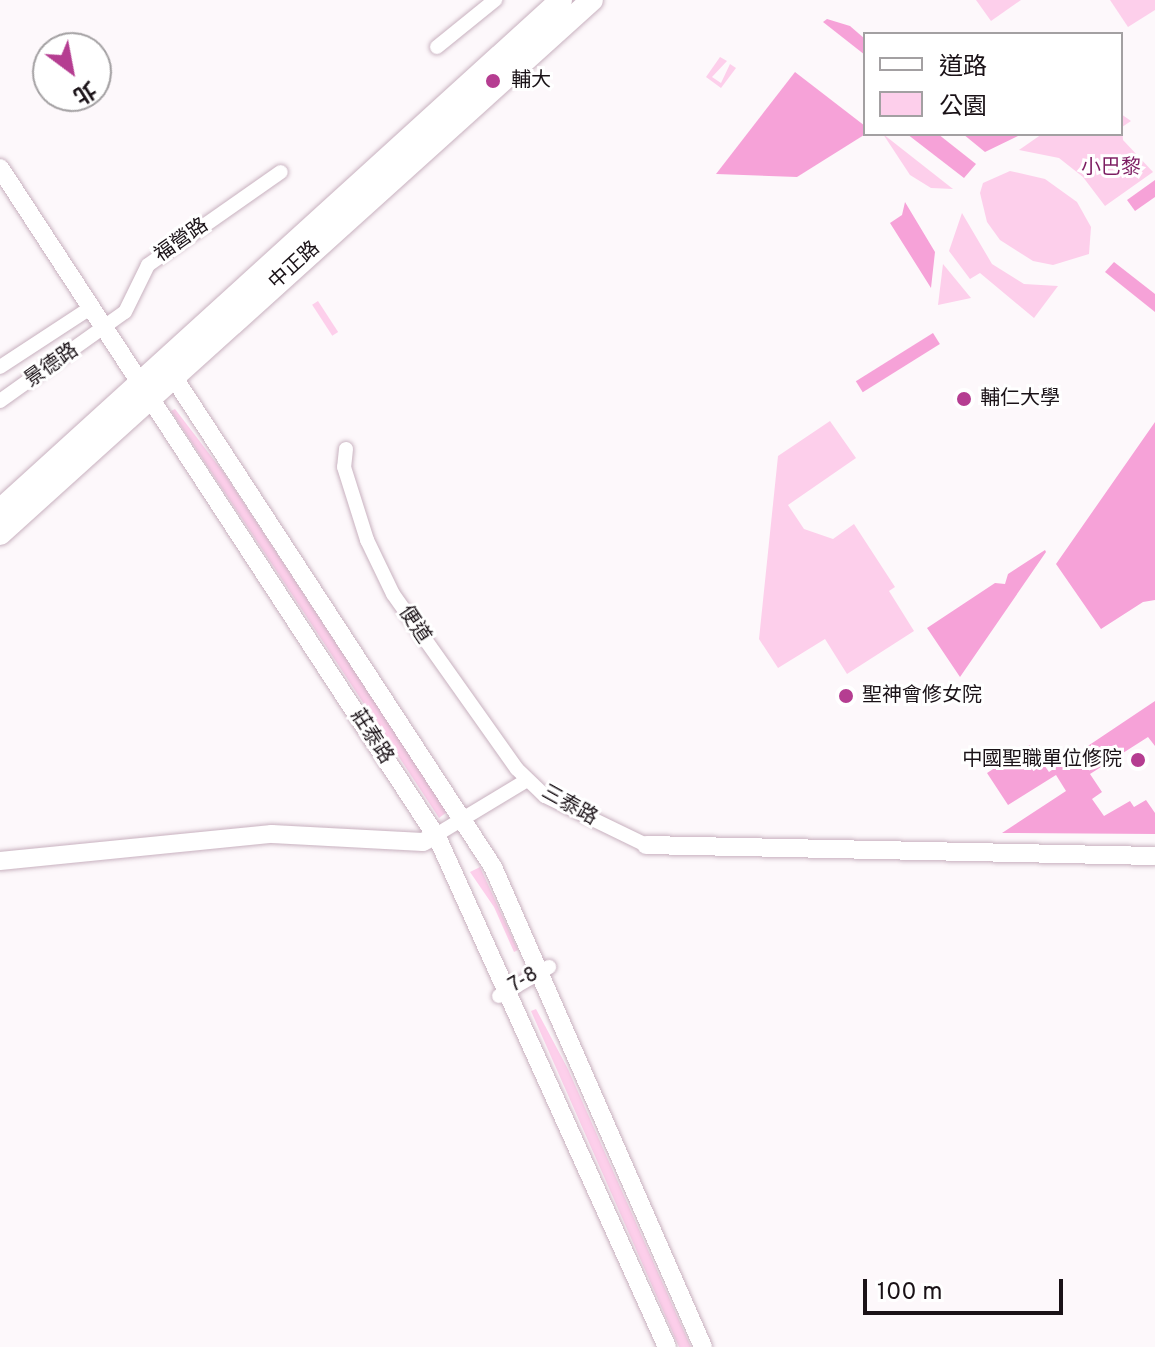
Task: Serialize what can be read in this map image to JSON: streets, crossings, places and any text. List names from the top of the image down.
{
  "streets": {
    "main road": ["中正路"],
    "street": [
      "福營路",
      "景德路",
      "便道",
      "莊泰路",
      "三泰路",
      "7-8"
    ]
  },
  "crossings": [
    ["福營路", "景德路"],
    ["福營路", "莊泰路"],
    ["中正路", "莊泰路"],
    ["景德路", "莊泰路"],
    ["便道", "三泰路"],
    ["莊泰路", "三泰路"],
    ["莊泰路", "7-8"]
  ],
  "parks": ["小巴黎"],
  "places": [
    "輔大",
    "輔仁大學",
    "聖神會修女院",
    "中國聖職單位修院"
  ],
  "legend": ["道路", "公園"],
  "scale_bar": "100 m",
  "north": "bottom right"
}
